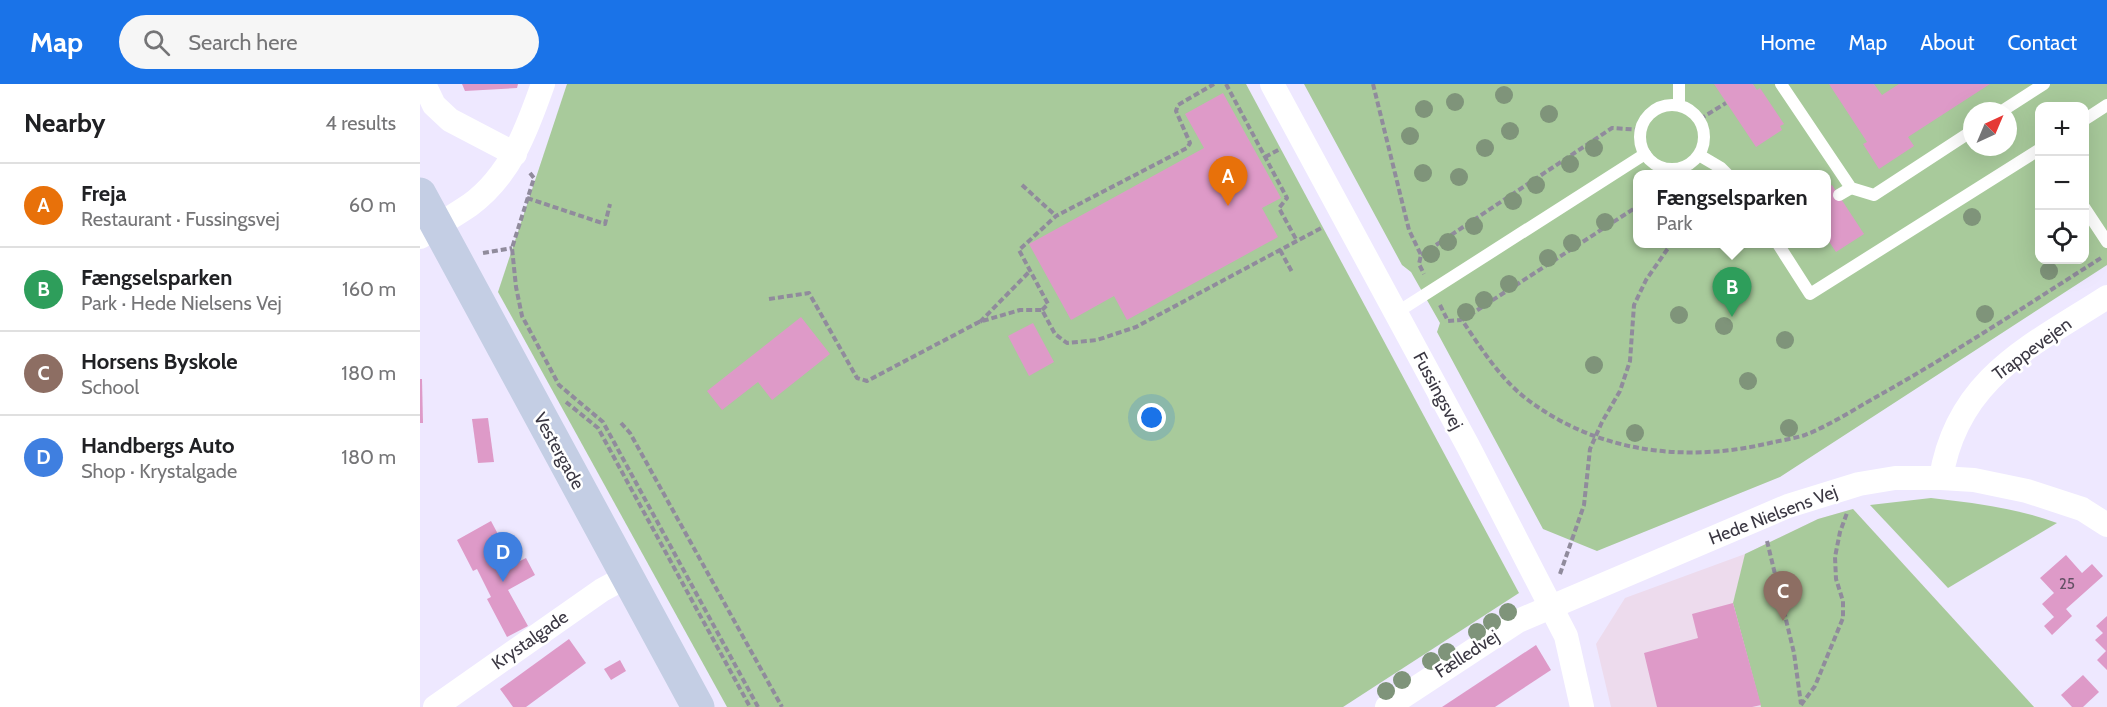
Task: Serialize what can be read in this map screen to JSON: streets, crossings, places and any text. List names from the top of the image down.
{
  "streets": {
    "main road": ["Vestergade"],
    "street": [
      "Trappevejen",
      "Fussingsvej",
      "Hede Nielsens Vej",
      "Krystalgade",
      "Fælledvej"
    ]
  },
  "crossings": [
    ["Trappevejen", "Hede Nielsens Vej"],
    ["Fussingsvej", "Hede Nielsens Vej"],
    ["Fussingsvej", "Fælledvej"],
    ["Vestergade", "Krystalgade"],
    ["Hede Nielsens Vej", "Fælledvej"]
  ],
  "house_numbers": ["25"],
  "north": "top right",
  "page": {
    "header": "Map",
    "search": "Search here",
    "nav": [
      "Home",
      "Map",
      "About",
      "Contact"
    ],
    "heading": ["Nearby", "4 results"],
    "map_buttons": ["+", "−"],
    "pins": [
      "A",
      "B",
      "D",
      "C"
    ],
    "list": [
      {
        "mark": "A",
        "name": "Freja",
        "note": "Restaurant · Fussingsvej",
        "value": "60 m"
      },
      {
        "mark": "B",
        "name": "Fængselsparken",
        "note": "Park · Hede Nielsens Vej",
        "value": "160 m"
      },
      {
        "mark": "C",
        "name": "Horsens Byskole",
        "note": "School",
        "value": "180 m"
      },
      {
        "mark": "D",
        "name": "Handbergs Auto",
        "note": "Shop · Krystalgade",
        "value": "180 m"
      }
    ],
    "popup": ["Fængselsparken", "Park"]
  }
}
